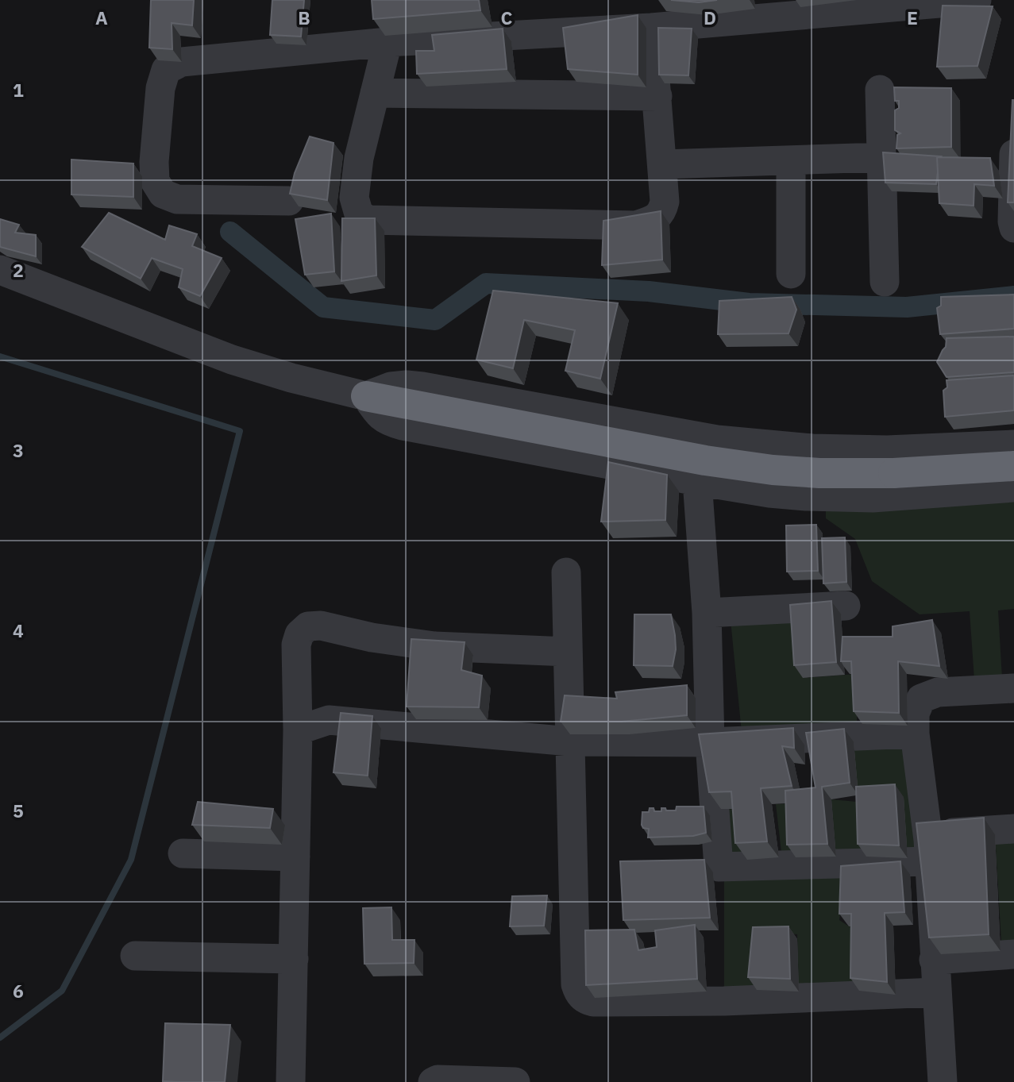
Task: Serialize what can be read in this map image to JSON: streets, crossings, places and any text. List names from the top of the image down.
{
  "grid": {
    "columns": [
      "A",
      "B",
      "C",
      "D",
      "E"
    ],
    "rows": [
      "1",
      "2",
      "3",
      "4",
      "5",
      "6"
    ]
  }
}
